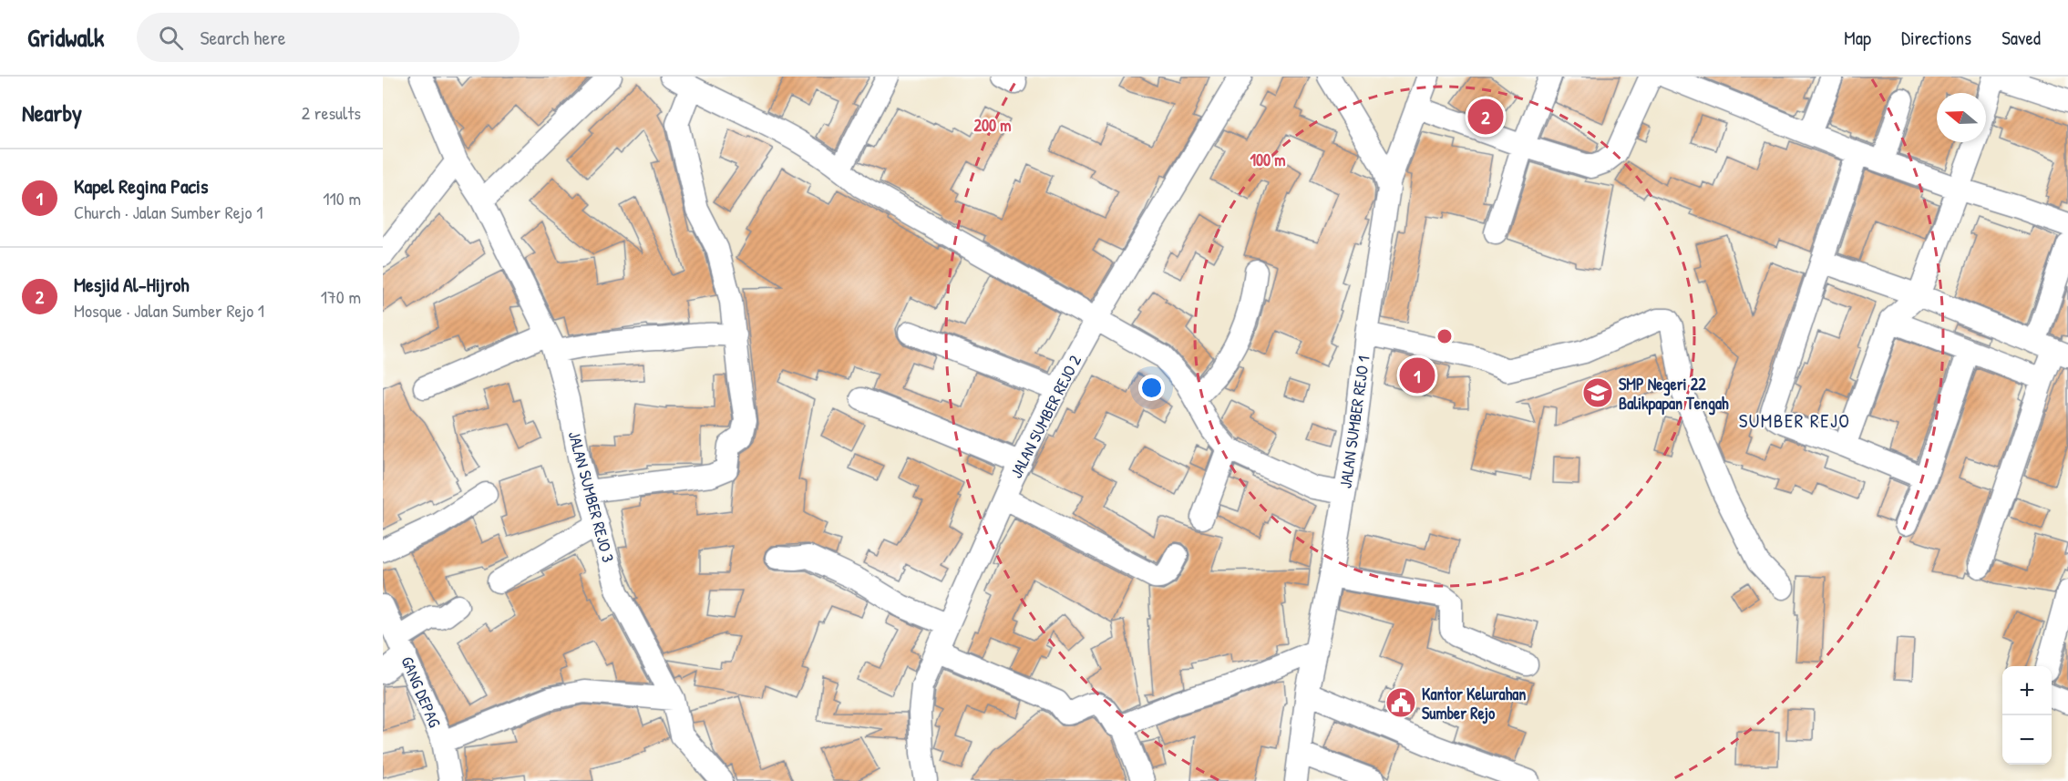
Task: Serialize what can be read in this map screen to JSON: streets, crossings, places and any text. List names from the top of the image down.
{
  "streets": {
    "street": [
      "JALAN SUMBER REJO 2",
      "JALAN SUMBER REJO 1",
      "JALAN SUMBER REJO 3",
      "GANG DEPAG"
    ]
  },
  "districts": ["SUMBER REJO"],
  "places": {
    "school or university": ["SMP Negeri 22 Balikpapan Tengah"],
    "public building": ["Kantor Kelurahan Sumber Rejo"]
  },
  "north": "left",
  "page": {
    "header": "Gridwalk",
    "search": "Search here",
    "nav": ["Map", "Directions", "Saved"],
    "heading": ["Nearby", "2 results"],
    "pins": ["2", "1"],
    "list": [
      {
        "mark": "1",
        "name": "Kapel Regina Pacis",
        "note": "Church · Jalan Sumber Rejo 1",
        "value": "110 m"
      },
      {
        "mark": "2",
        "name": "Mesjid Al-Hijroh",
        "note": "Mosque · Jalan Sumber Rejo 1",
        "value": "170 m"
      }
    ],
    "map_buttons": ["+", "−"]
  },
  "rings": ["200 m", "100 m"]
}
